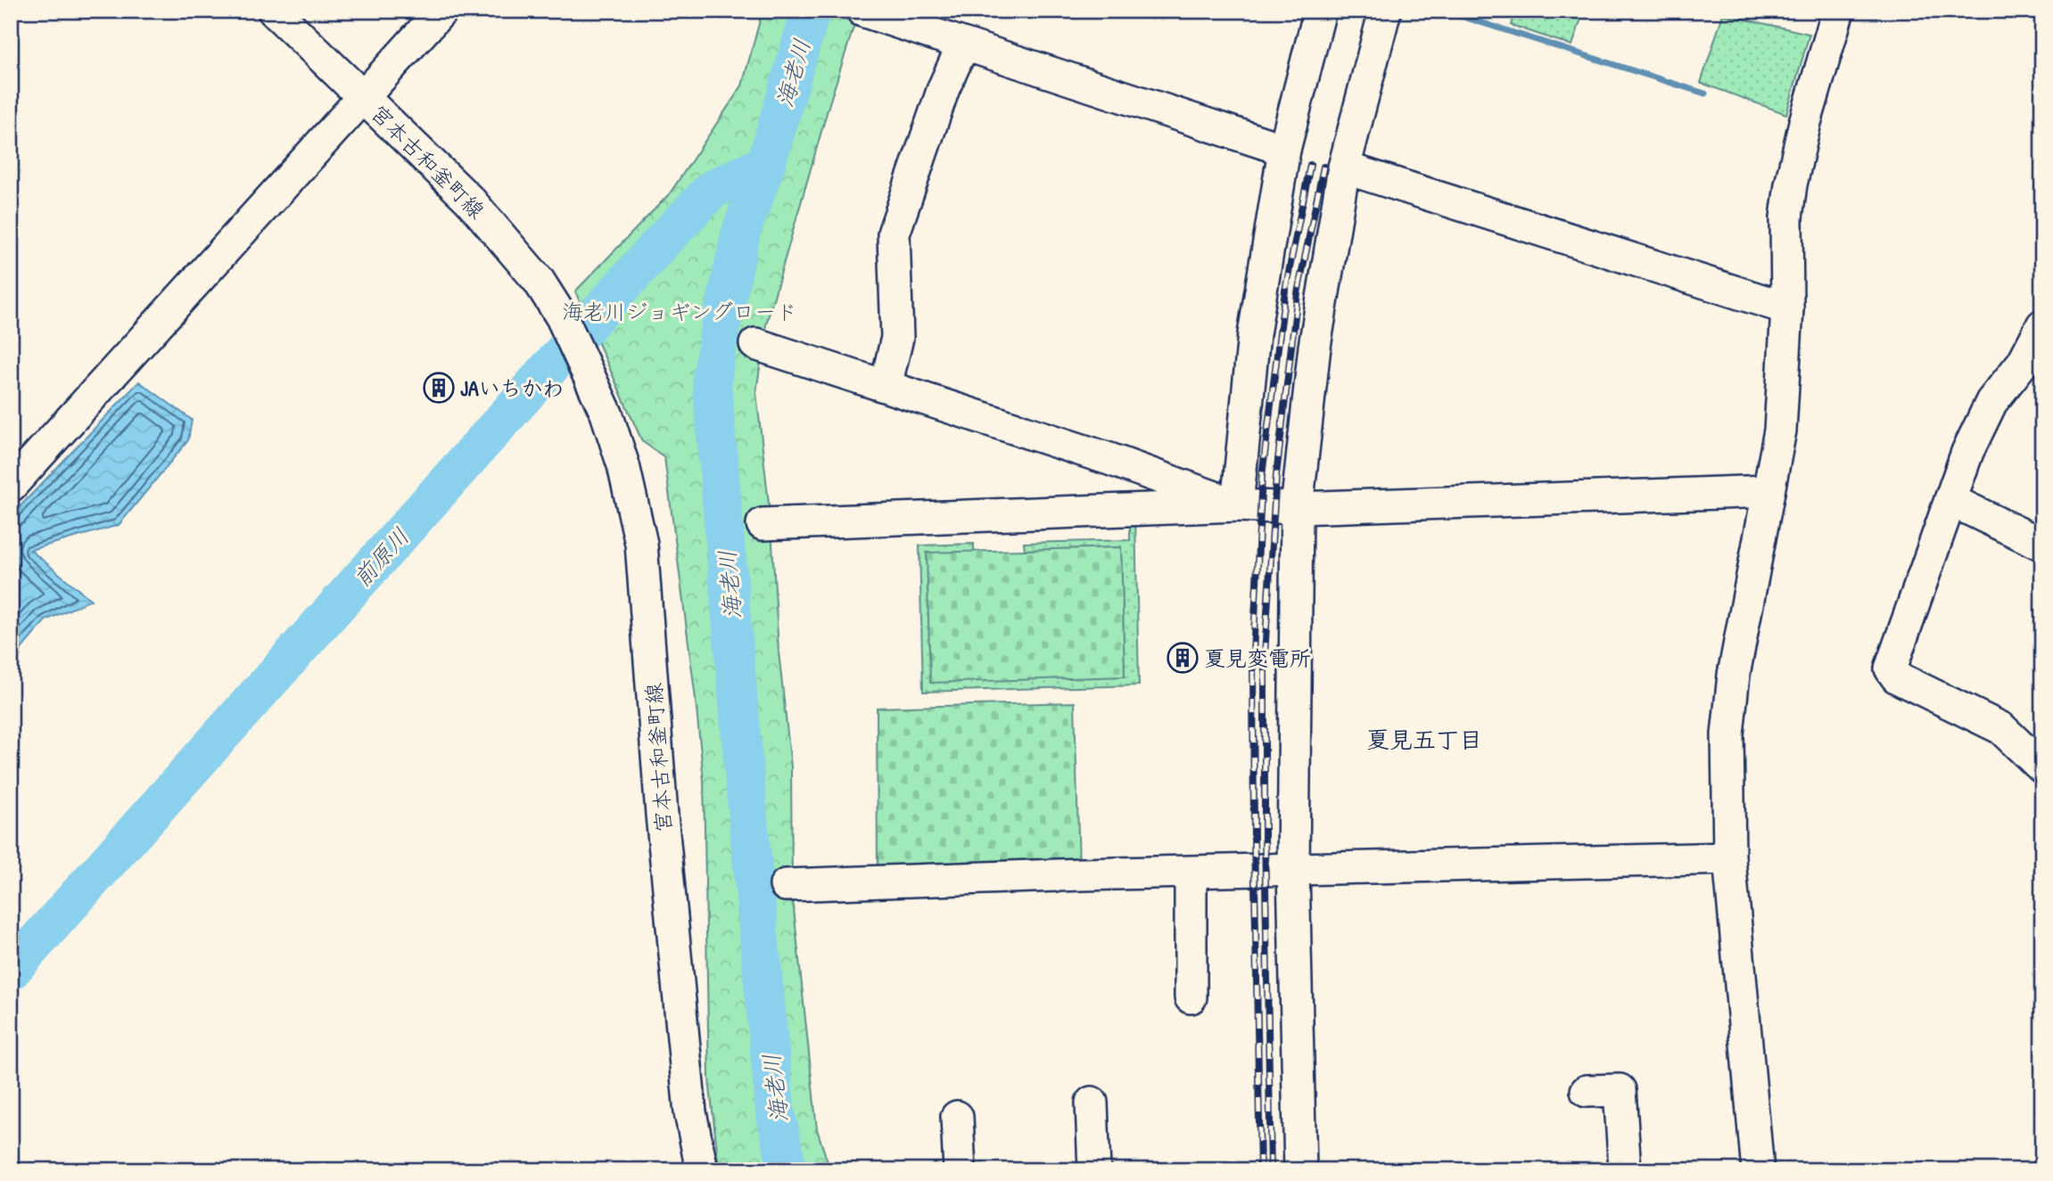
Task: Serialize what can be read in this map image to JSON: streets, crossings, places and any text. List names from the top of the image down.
{
  "streets": {
    "street": ["宮本古和釜町線"]
  },
  "districts": ["夏見五丁目"],
  "water": ["海老川", "前原川"],
  "parks": ["海老川ジョギングロード"],
  "places": {
    "building": ["JAいちかわ", "夏見変電所"]
  }
}
